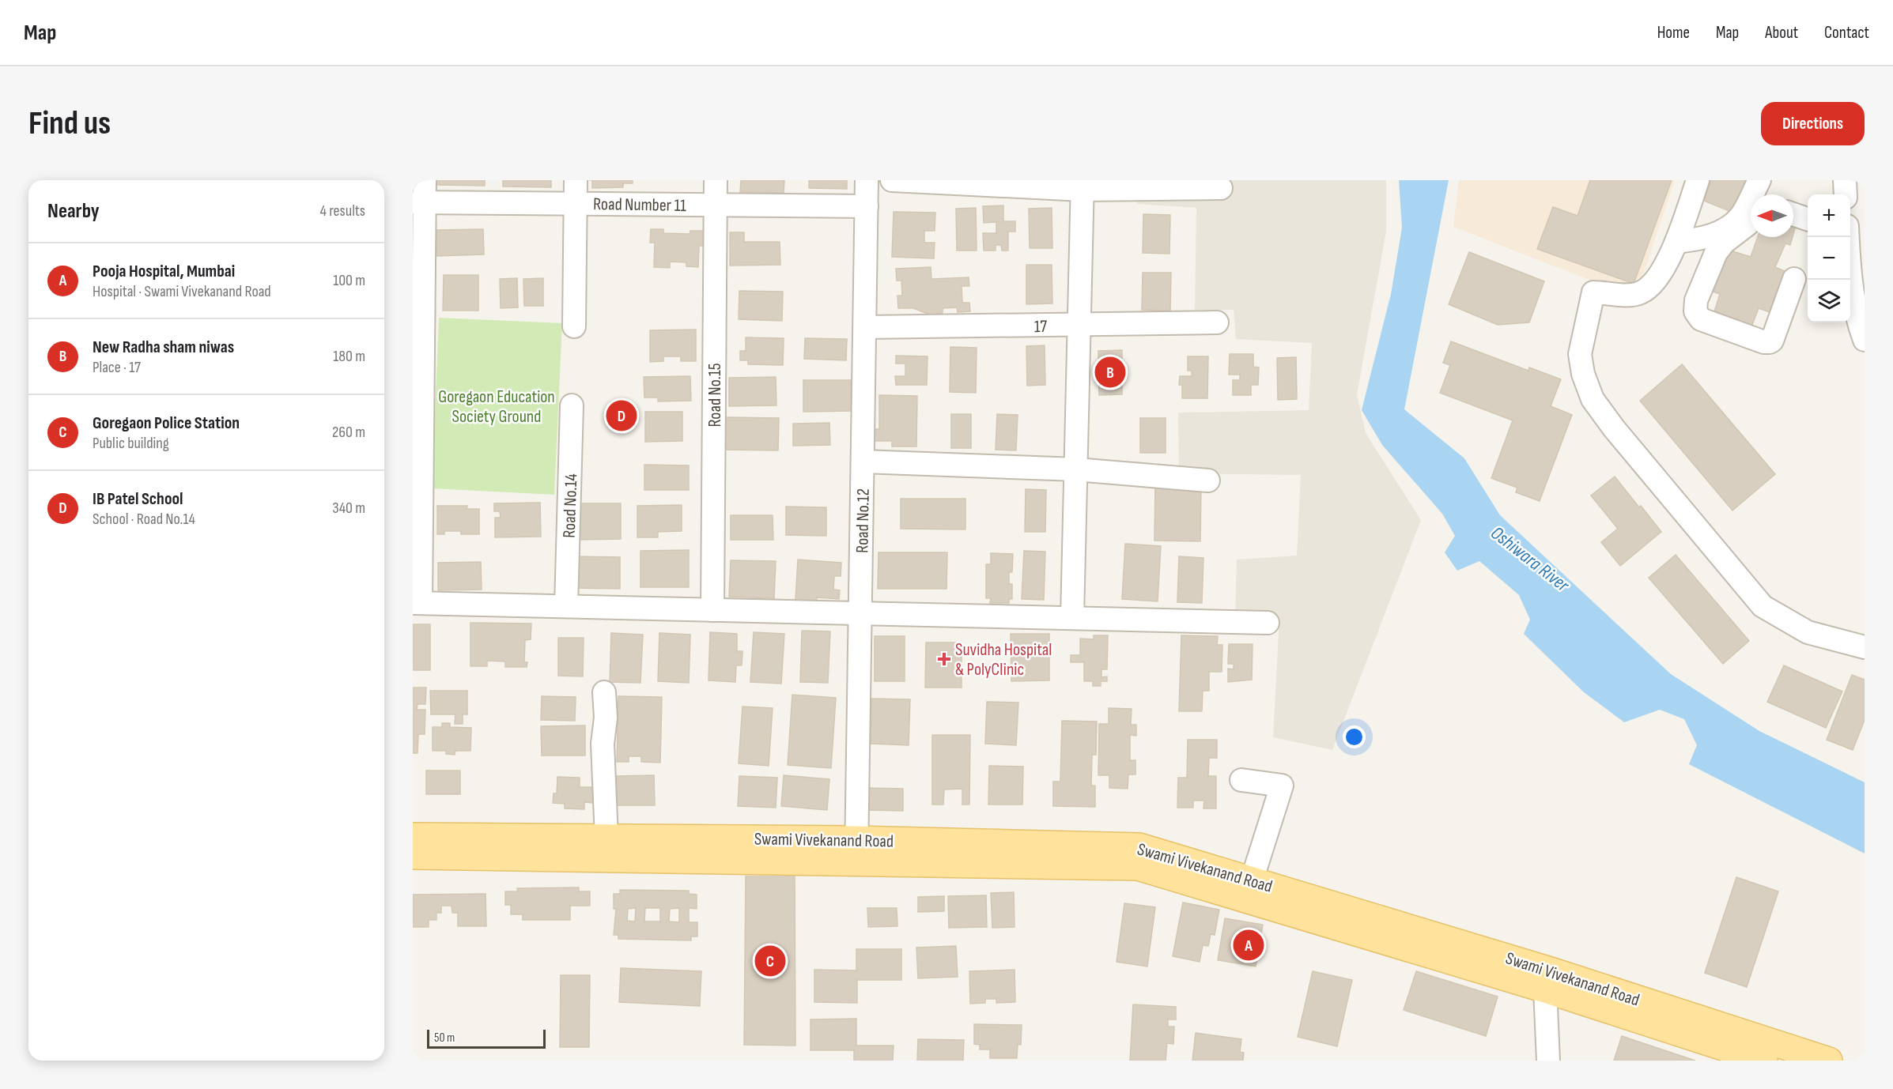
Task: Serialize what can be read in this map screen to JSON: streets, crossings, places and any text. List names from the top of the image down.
{
  "streets": {
    "main road": ["Swami Vivekanand Road"],
    "street": [
      "Road Number 11",
      "17",
      "Road No.15",
      "Road No.14",
      "Road No.12"
    ]
  },
  "crossings": [
    ["Road Number 11", "Road No.15"],
    ["Road Number 11", "Road No.12"],
    ["17", "Road No.12"],
    ["Road No.12", "Swami Vivekanand Road"]
  ],
  "water": ["Oshiwara River"],
  "parks": ["Goregaon Education Society Ground"],
  "places": {
    "health": ["Suvidha Hospital & PolyClinic"]
  },
  "scale_bar": "50 m",
  "north": "left",
  "page": {
    "header": "Map",
    "nav": [
      "Home",
      "Map",
      "About",
      "Contact"
    ],
    "buttons": "Directions",
    "title": "Find us",
    "heading": ["Nearby", "4 results"],
    "map_buttons": ["+", "−"],
    "list": [
      {
        "mark": "A",
        "name": "Pooja Hospital, Mumbai",
        "note": "Hospital · Swami Vivekanand Road",
        "value": "100 m"
      },
      {
        "mark": "B",
        "name": "New Radha sham niwas",
        "note": "Place · 17",
        "value": "180 m"
      },
      {
        "mark": "C",
        "name": "Goregaon Police Station",
        "note": "Public building",
        "value": "260 m"
      },
      {
        "mark": "D",
        "name": "IB Patel School",
        "note": "School · Road No.14",
        "value": "340 m"
      }
    ],
    "pins": [
      "B",
      "D",
      "A",
      "C"
    ],
    "scale": "50 m"
  }
}
